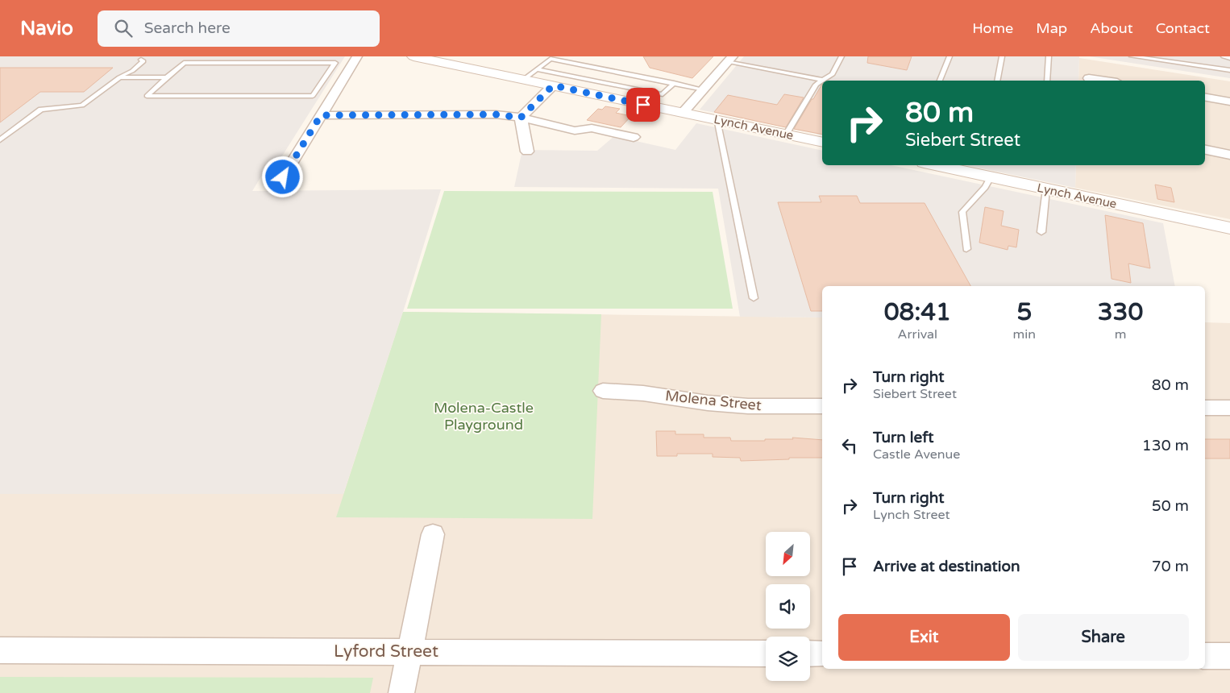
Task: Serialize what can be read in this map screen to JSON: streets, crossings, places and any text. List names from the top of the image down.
{
  "streets": {
    "street": ["Lynch Avenue", "Molena Street", "Lyford Street"]
  },
  "parks": ["Molena-Castle Playground"],
  "north": "bottom left",
  "page": {
    "header": "Navio",
    "search": "Search here",
    "nav": [
      "Home",
      "Map",
      "About",
      "Contact"
    ],
    "turn": ["80 m", "Siebert Street"],
    "eta": [
      "08:41",
      "Arrival",
      "5",
      "min",
      "330",
      "m"
    ],
    "list": [
      {
        "name": "Turn right",
        "note": "Siebert Street",
        "value": "80 m"
      },
      {
        "name": "Turn left",
        "note": "Castle Avenue",
        "value": "130 m"
      },
      {
        "name": "Turn right",
        "note": "Lynch Street",
        "value": "50 m"
      },
      {
        "name": "Arrive at destination",
        "value": "70 m"
      }
    ],
    "buttons": ["Exit", "Share"]
  }
}
